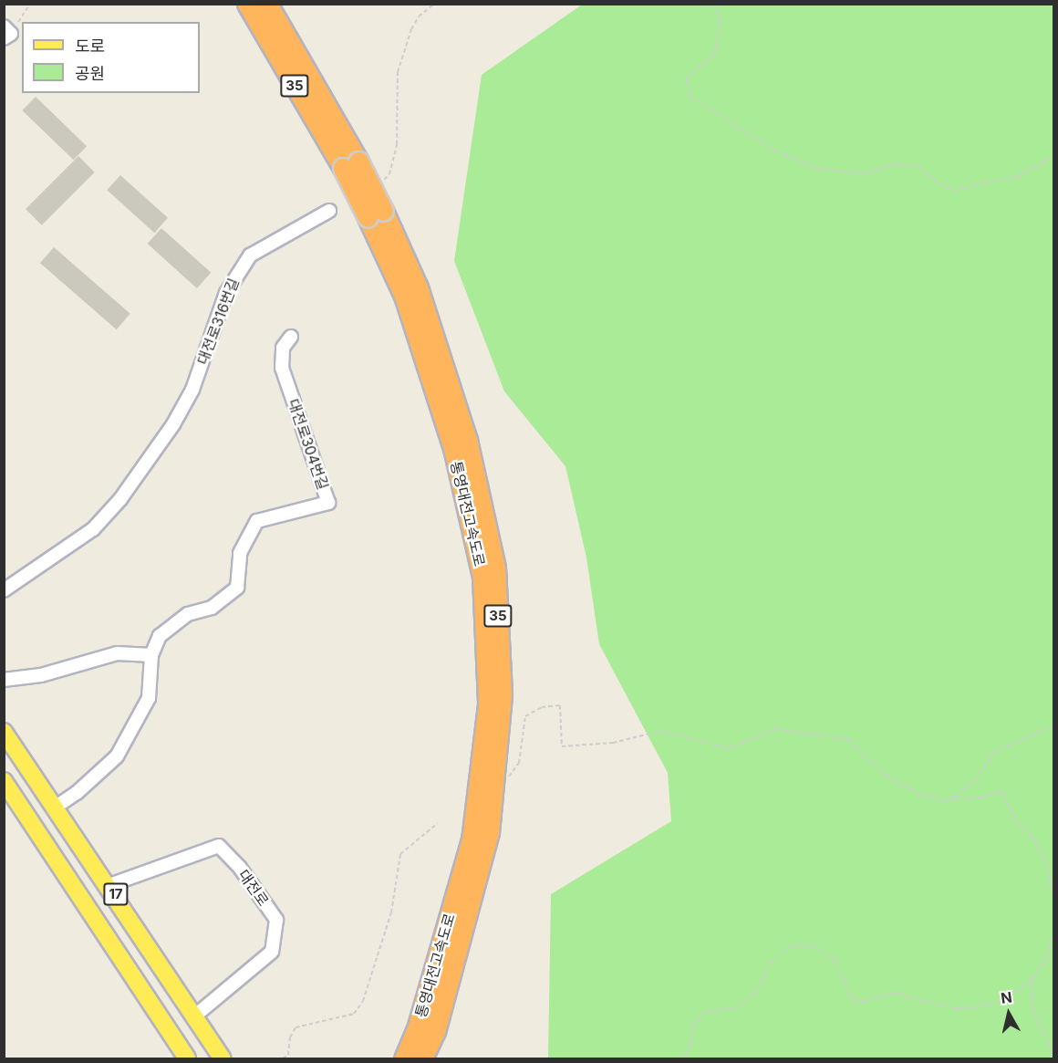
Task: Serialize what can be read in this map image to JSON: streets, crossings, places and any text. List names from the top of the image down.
{
  "streets": {
    "highway": ["35", "통영대전고속도로"],
    "main road": ["17"],
    "street": ["대전로316번길", "대전로304번길", "대전로"]
  },
  "crossings": [
    ["대전로304번길", "17"],
    ["대전로", "17"]
  ],
  "legend": ["도로", "공원"],
  "north": "top"
}
